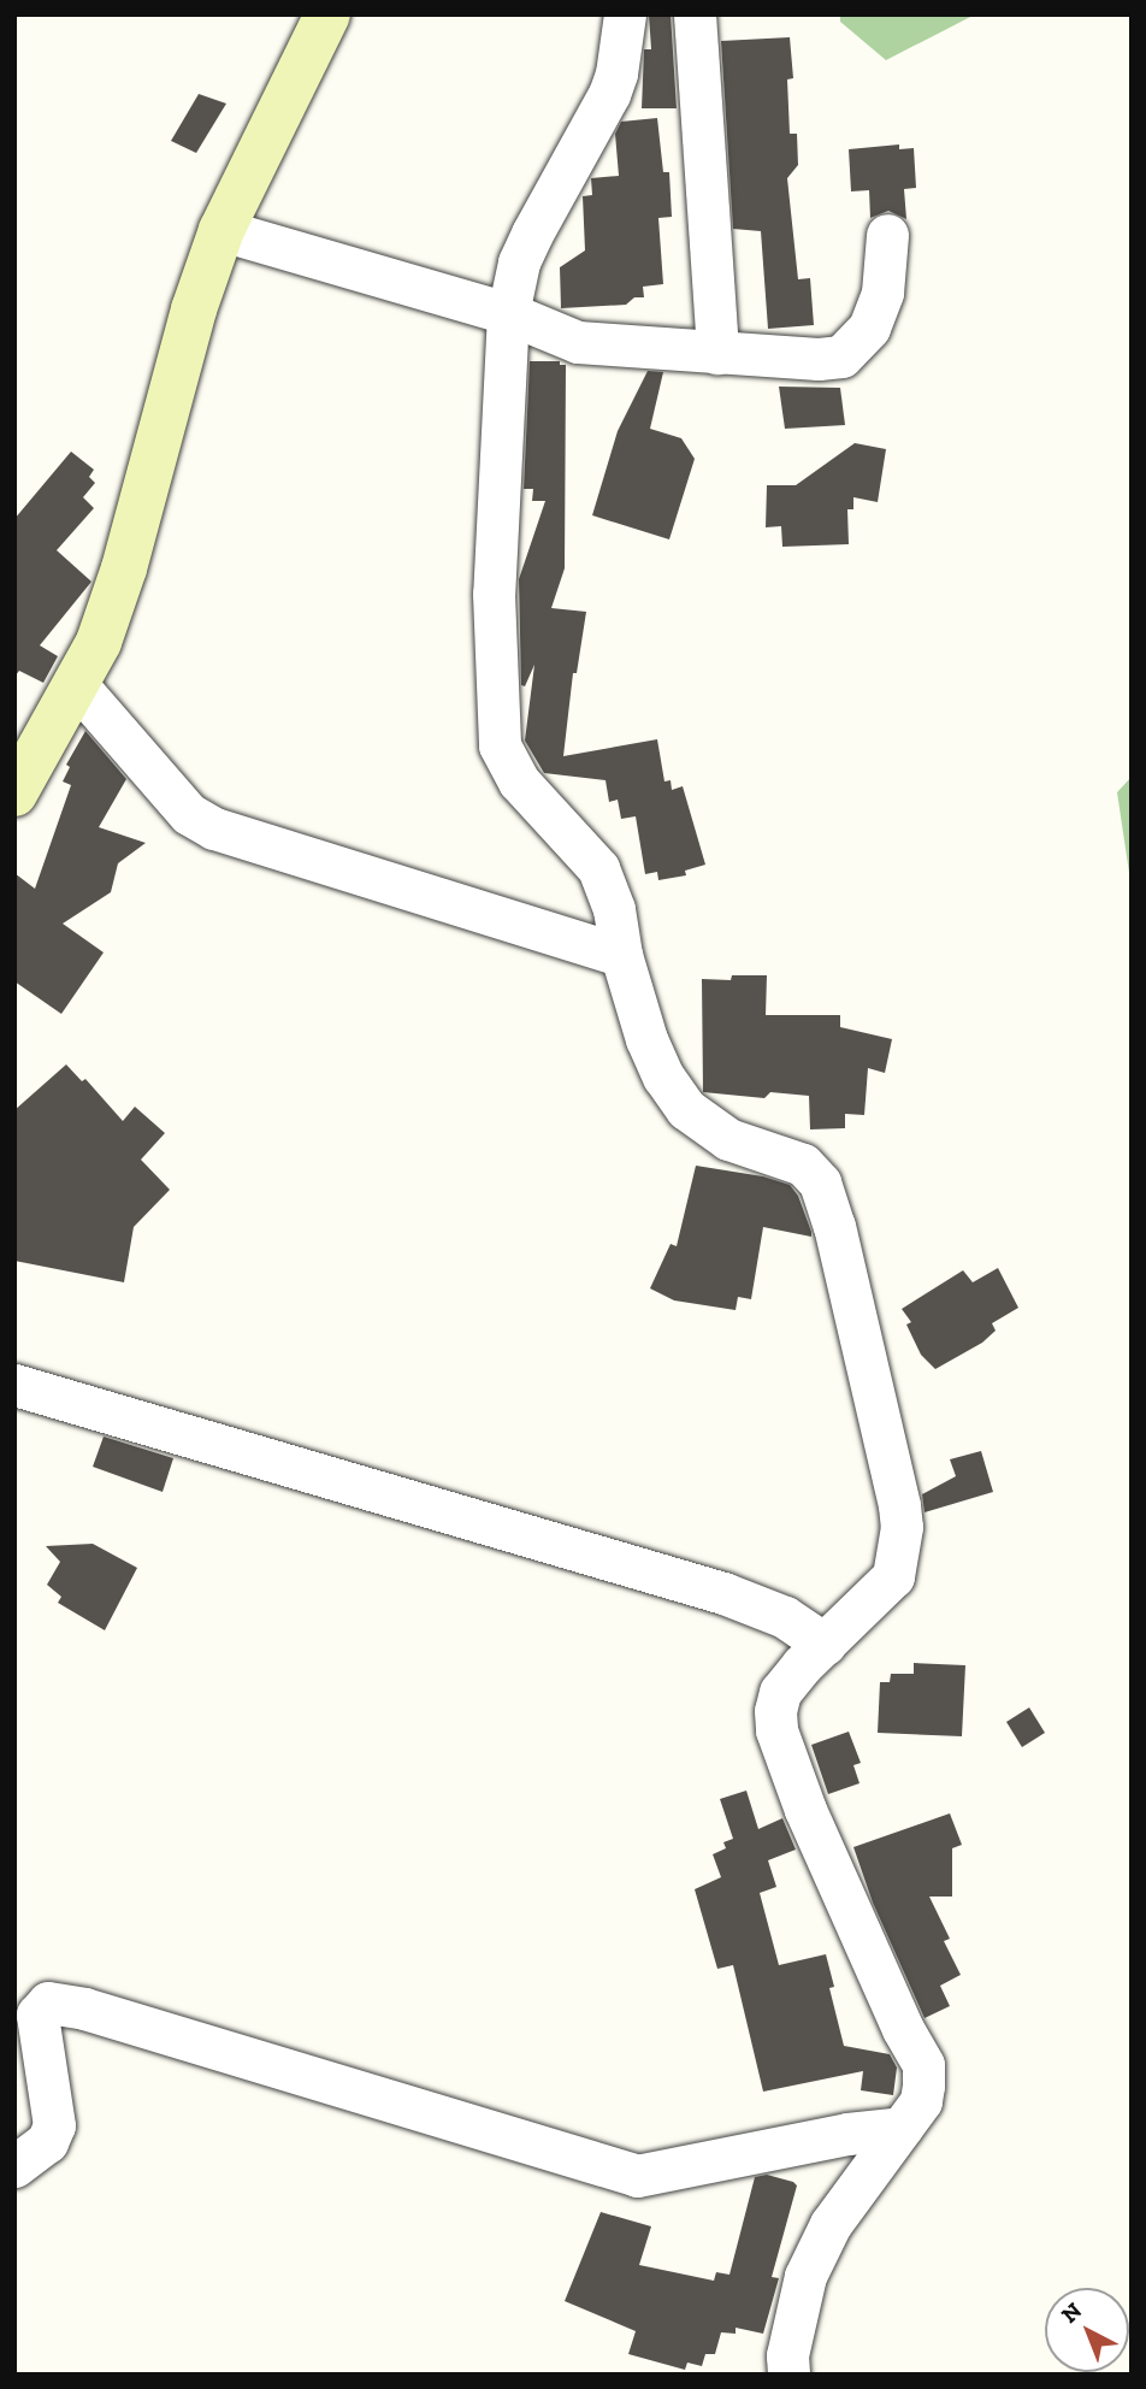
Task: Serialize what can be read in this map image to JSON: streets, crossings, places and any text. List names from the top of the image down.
{
  "north": "top left"
}
